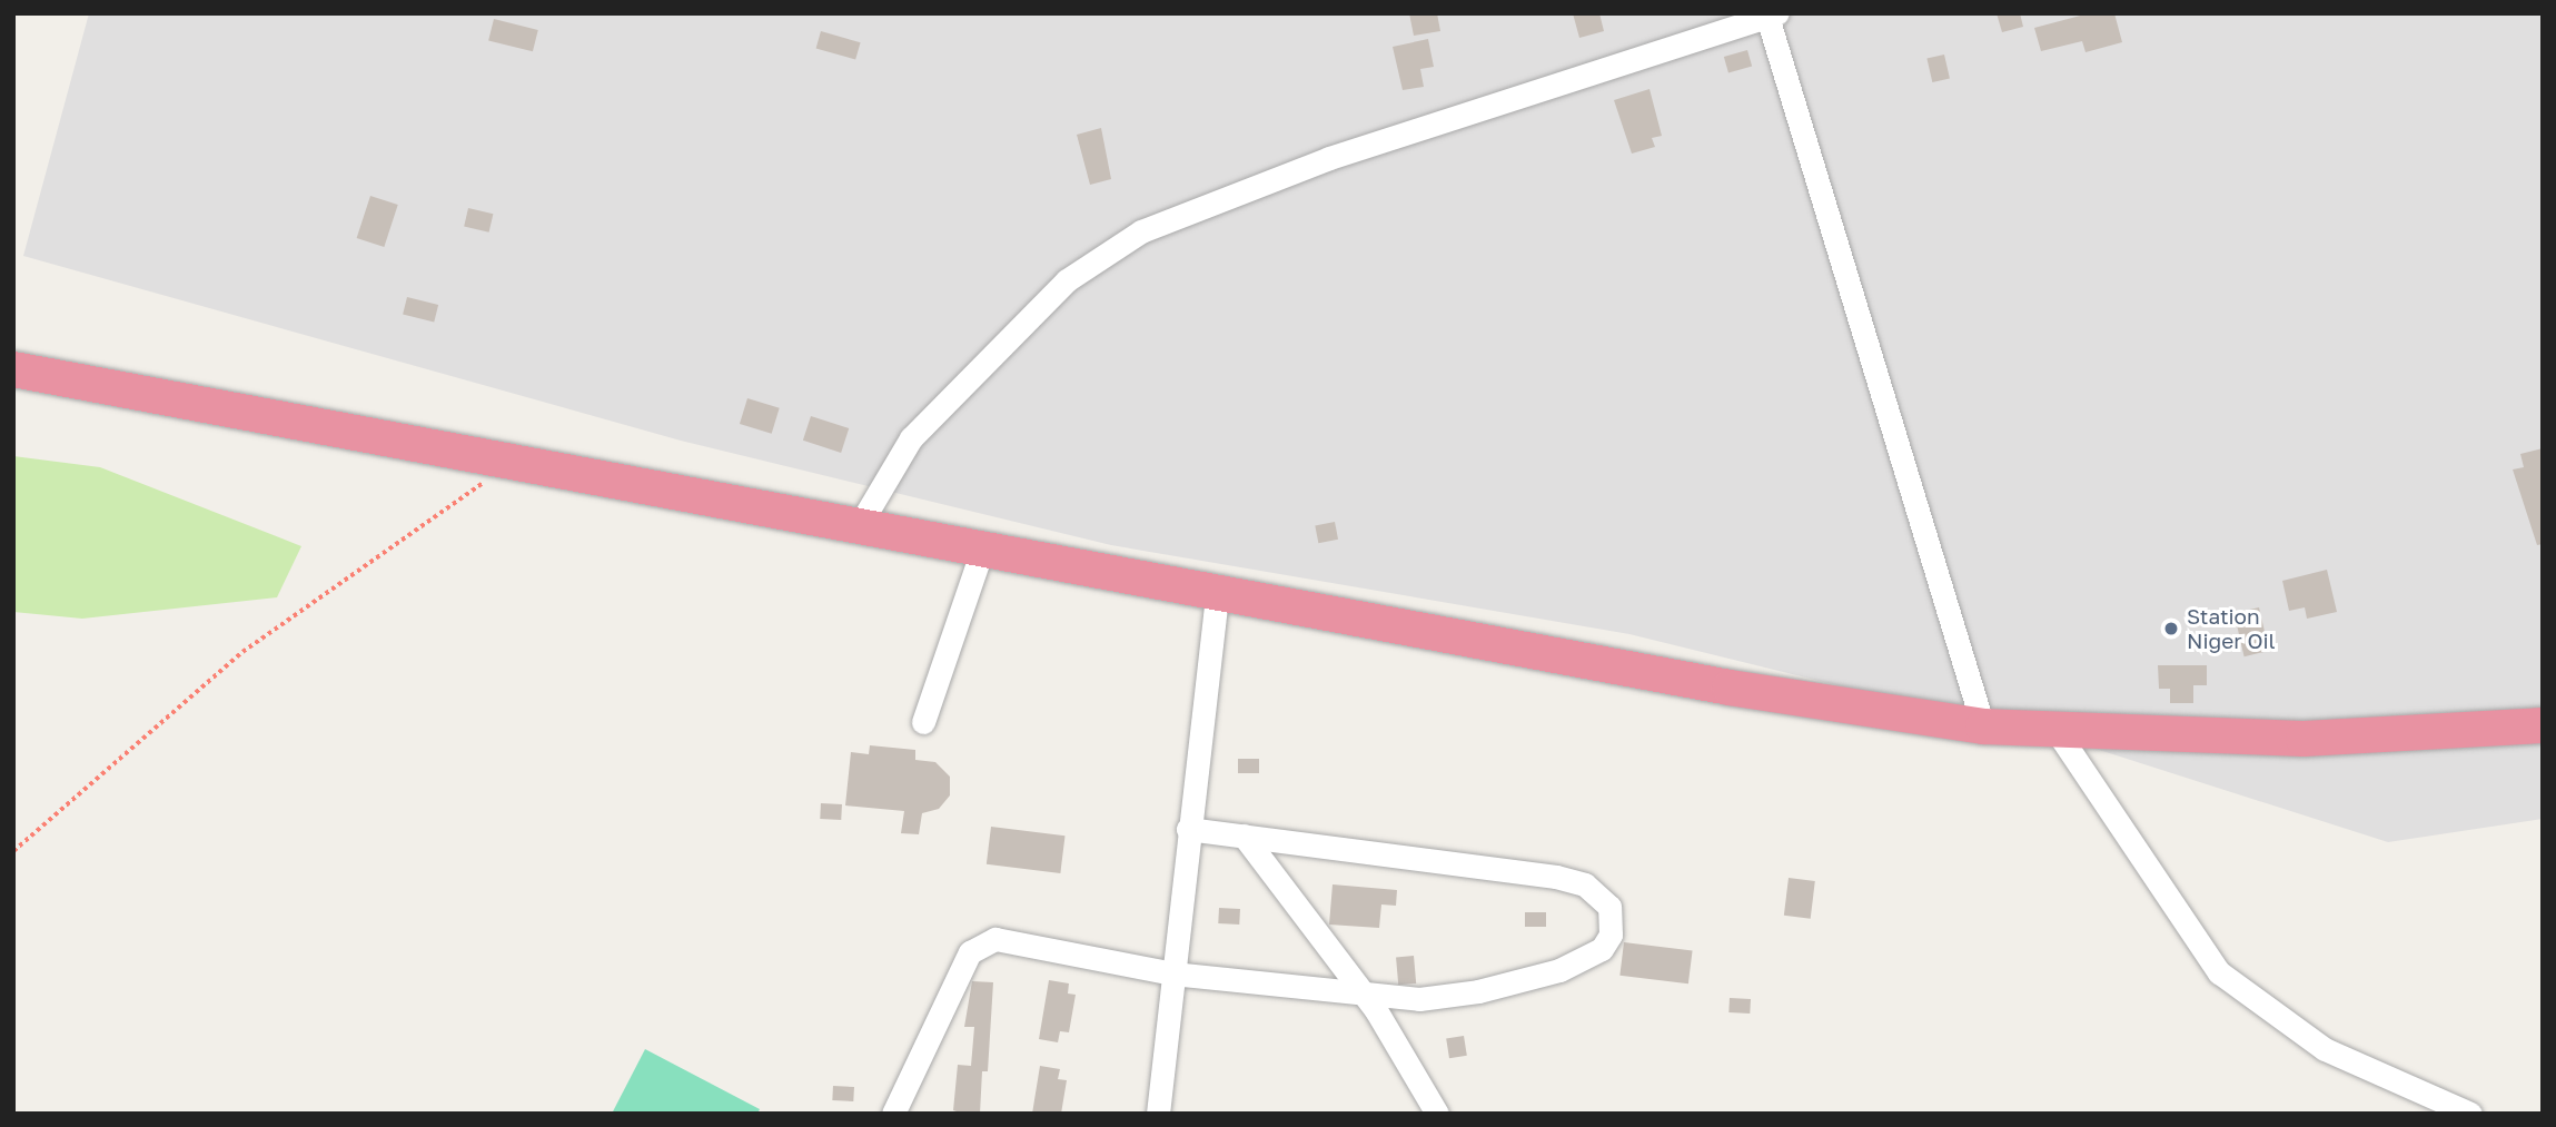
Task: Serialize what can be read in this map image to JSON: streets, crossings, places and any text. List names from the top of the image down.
{
  "places": ["Station Niger Oil"]
}
